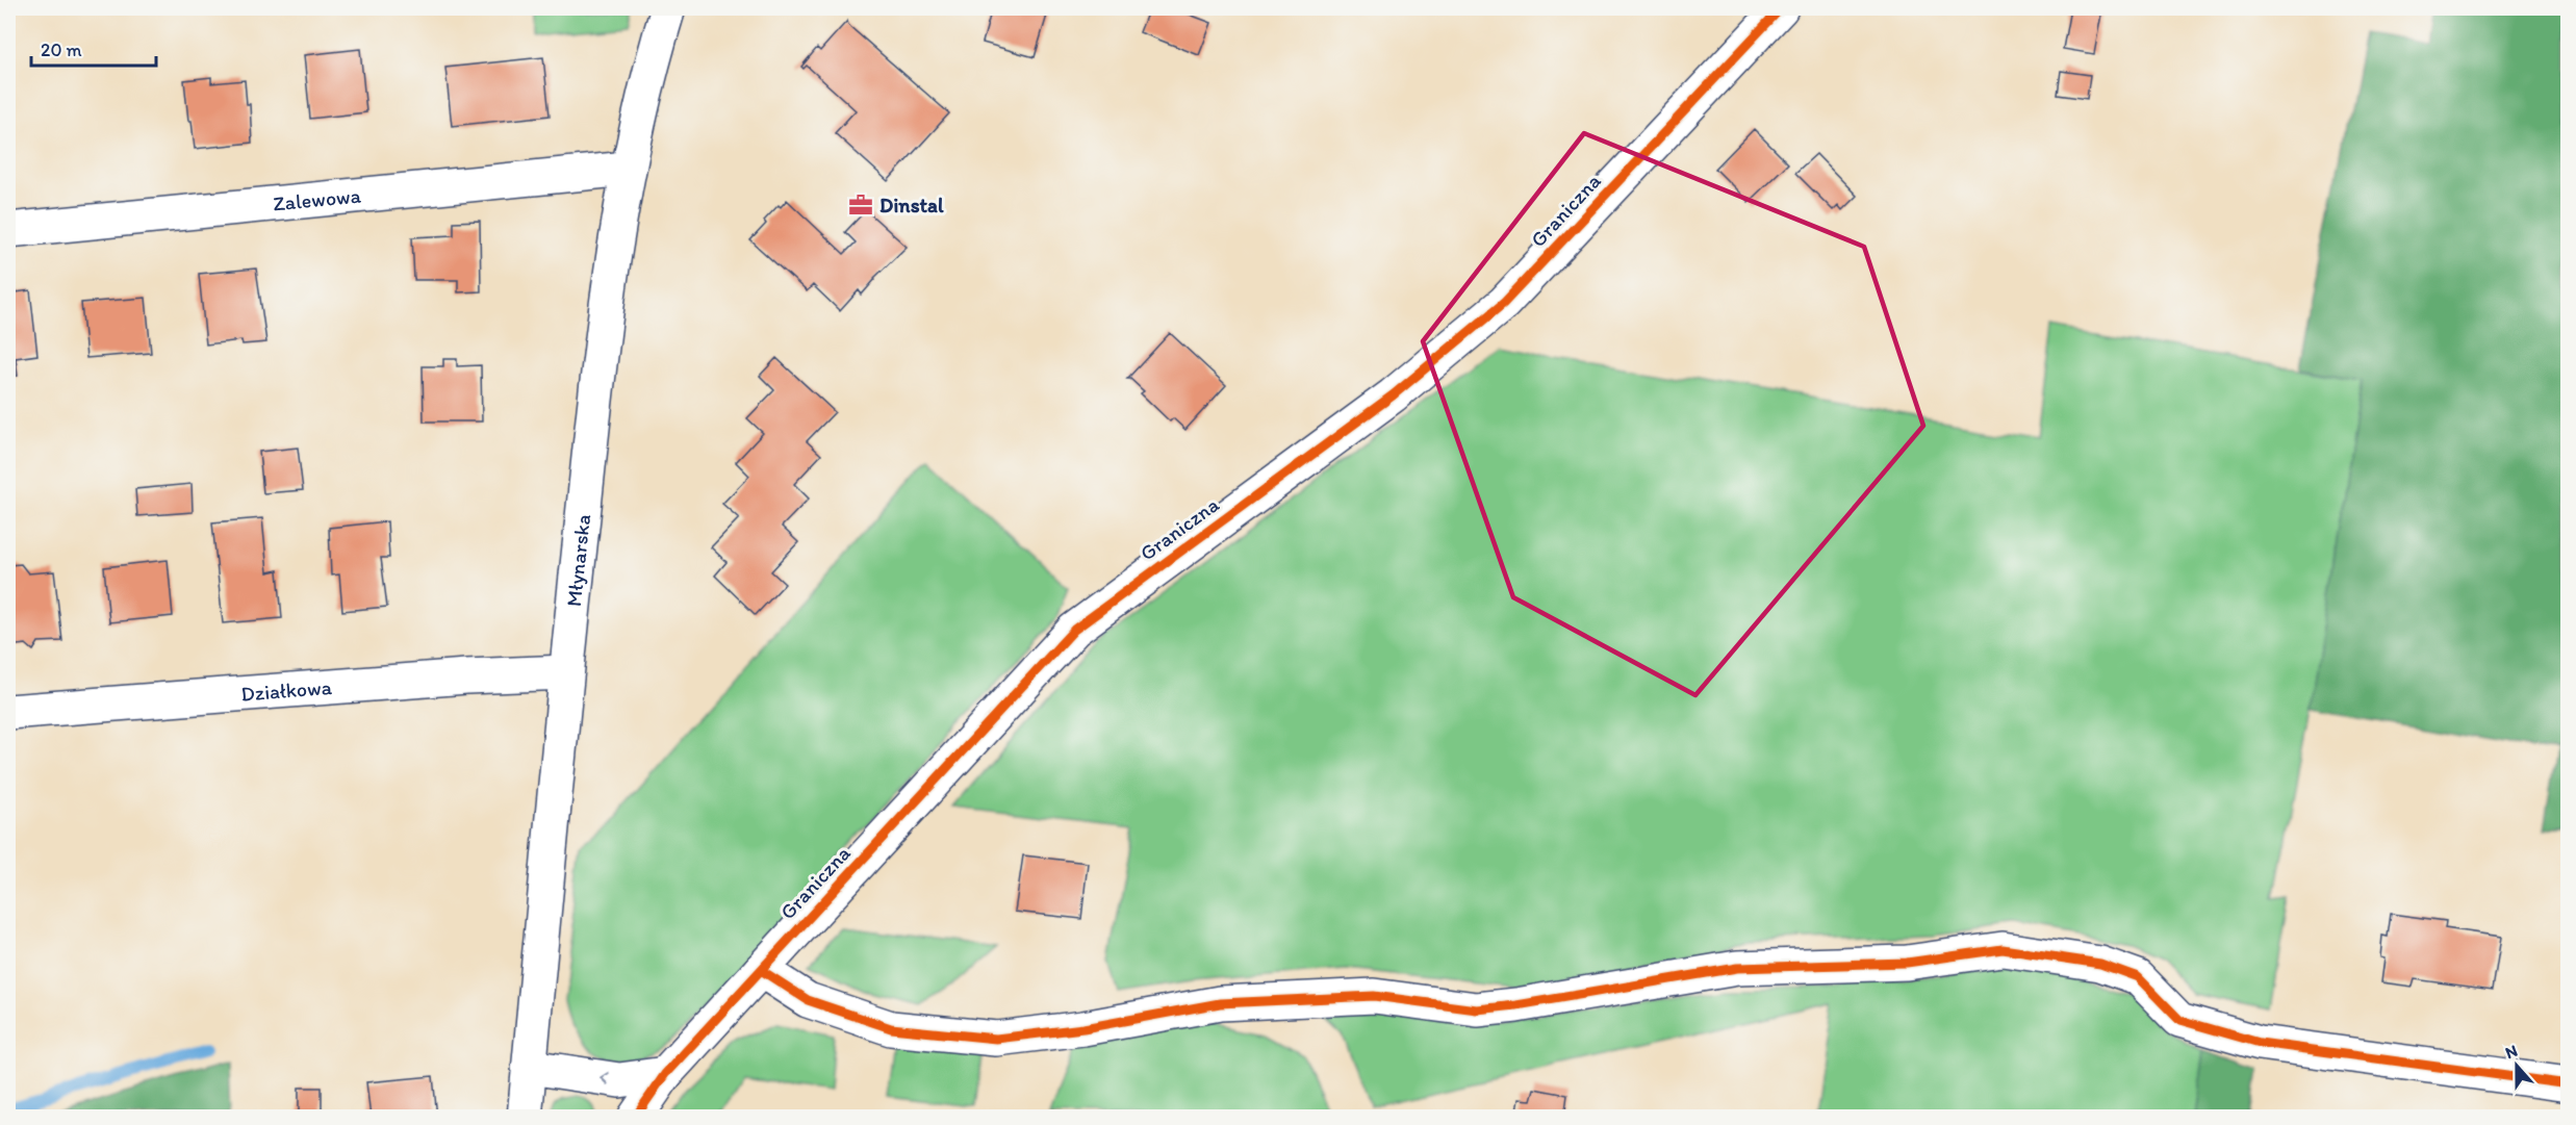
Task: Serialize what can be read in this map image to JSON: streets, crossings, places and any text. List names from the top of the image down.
{
  "streets": {
    "street": [
      "Zalewowa",
      "Graniczna",
      "Młynarska",
      "Działkowa"
    ]
  },
  "crossings": [
    ["Zalewowa", "Młynarska"],
    ["Młynarska", "Działkowa"]
  ],
  "places": {
    "office": ["Dinstal"]
  },
  "scale_bar": "20 m",
  "north": "top"
}
